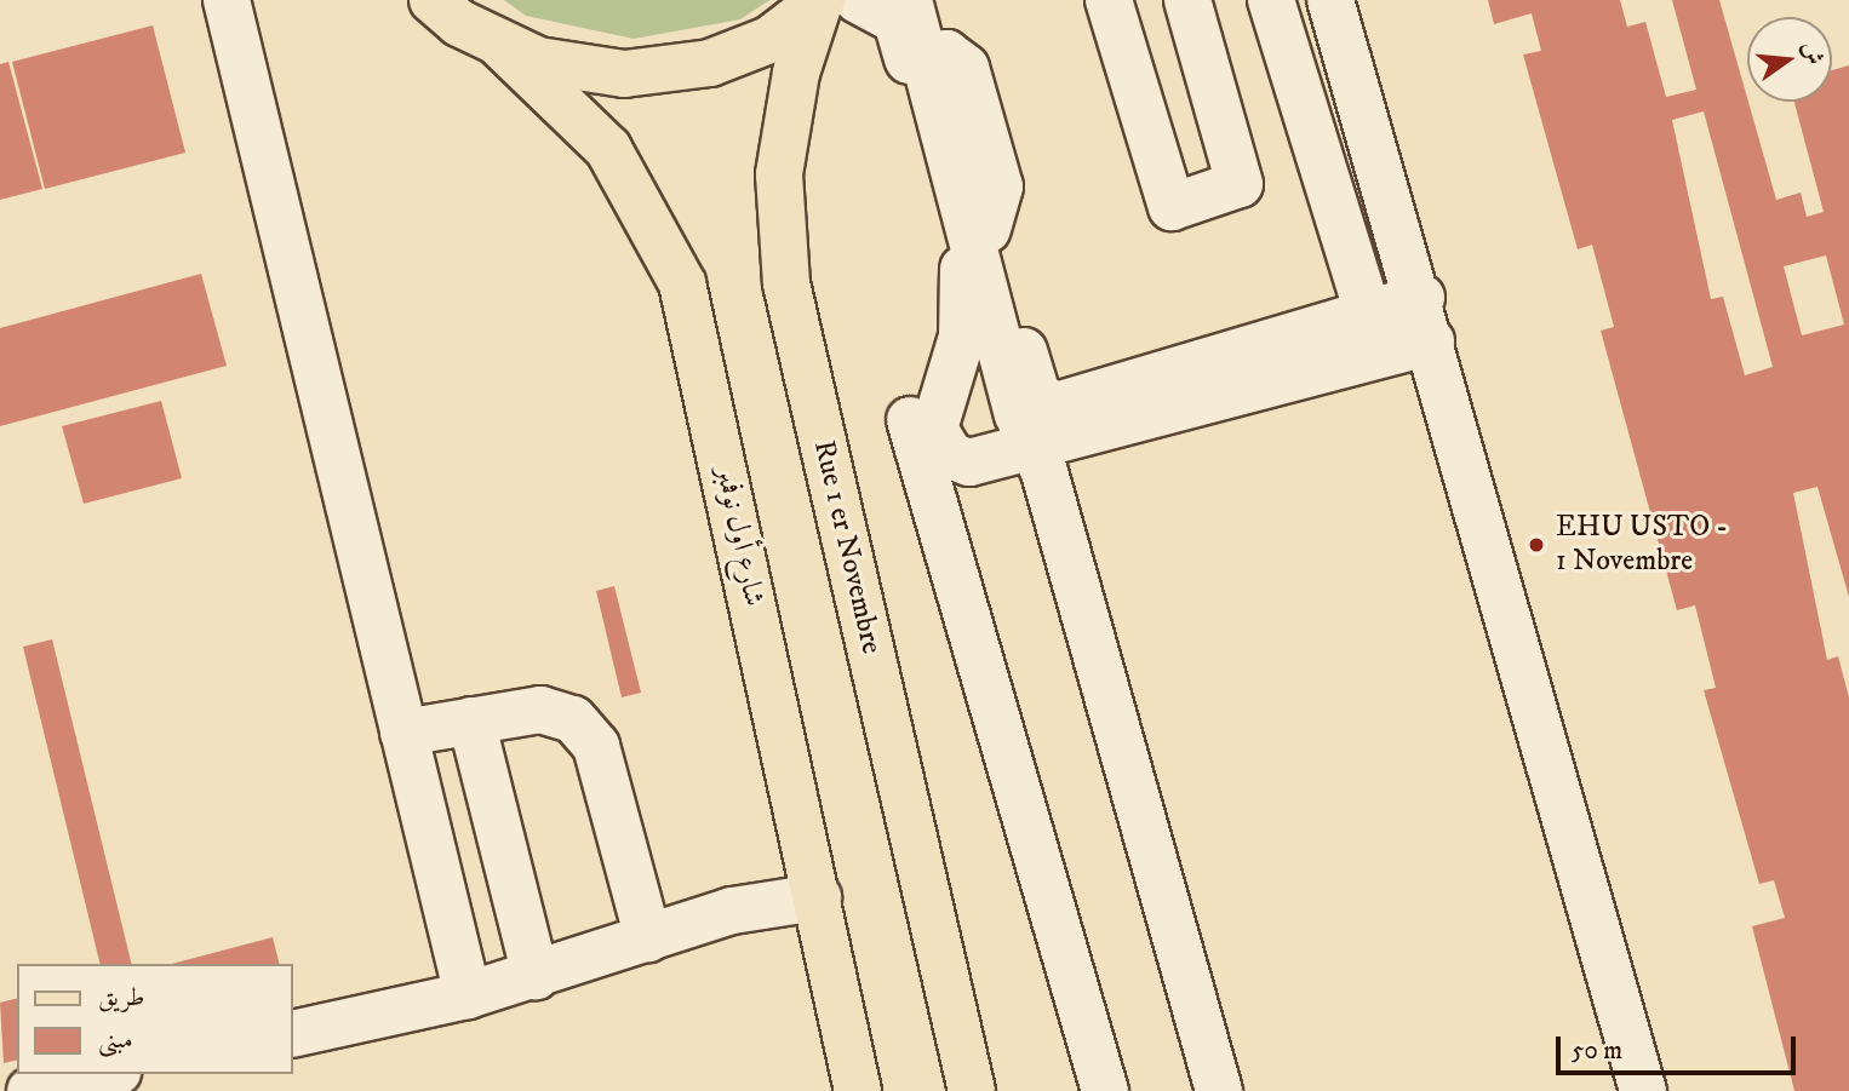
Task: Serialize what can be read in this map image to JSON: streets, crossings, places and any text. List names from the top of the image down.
{
  "streets": {
    "main road": ["شارع أول نوفمبر", "Rue 1 er Novembre"]
  },
  "places": ["EHU USTO - 1 Novembre"],
  "legend": ["طريق", "مبنى"],
  "scale_bar": "50 m",
  "north": "right"
}
